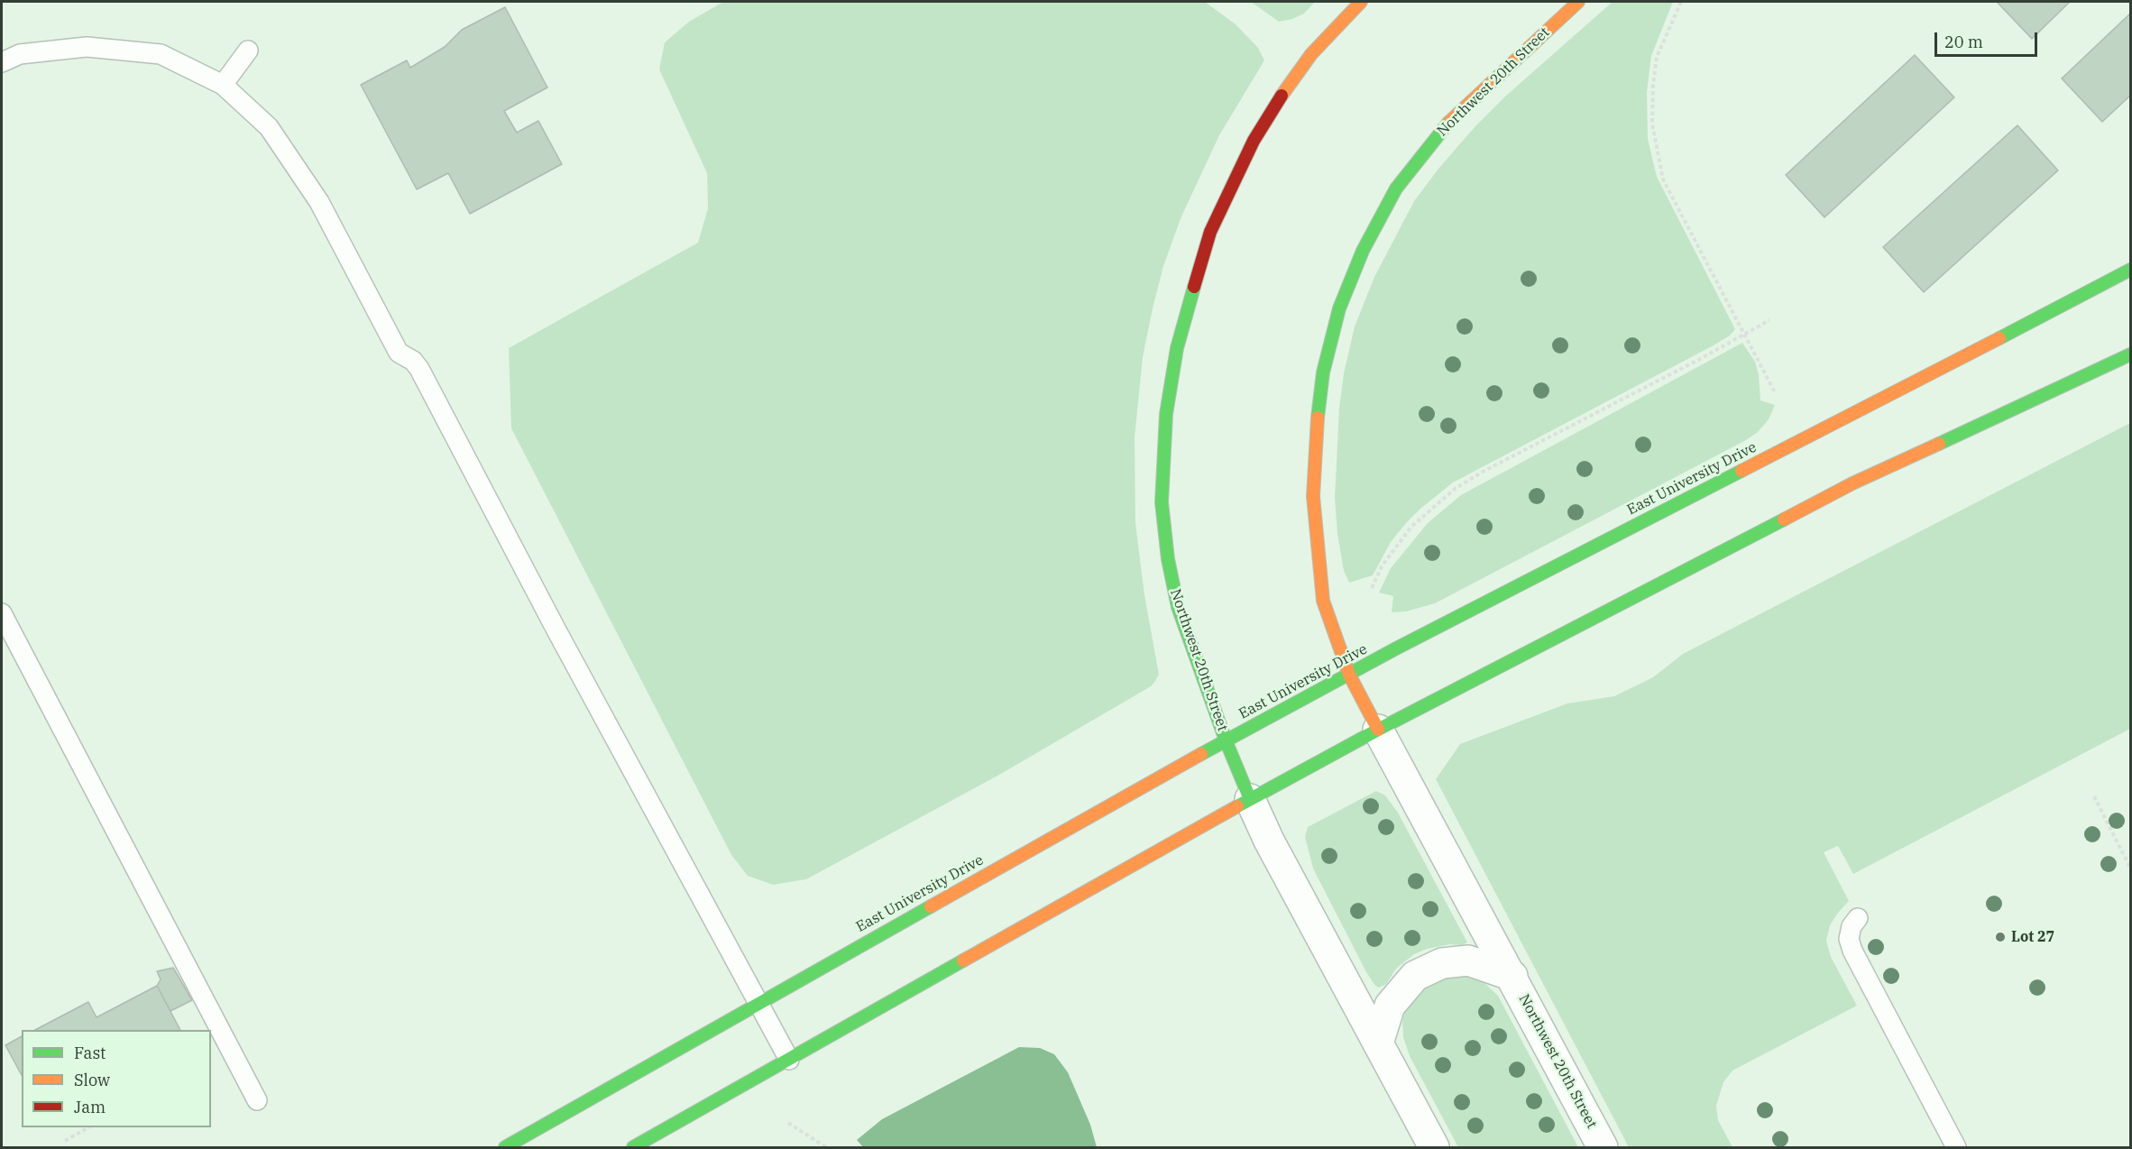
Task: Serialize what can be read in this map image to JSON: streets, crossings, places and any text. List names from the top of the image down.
{
  "streets": {
    "street": ["Northwest 20th Street", "East University Drive"]
  },
  "crossings": [
    ["Northwest 20th Street", "East University Drive"]
  ],
  "places": ["Lot 27"],
  "legend": ["Fast", "Slow", "Jam"],
  "scale_bar": "20 m"
}
